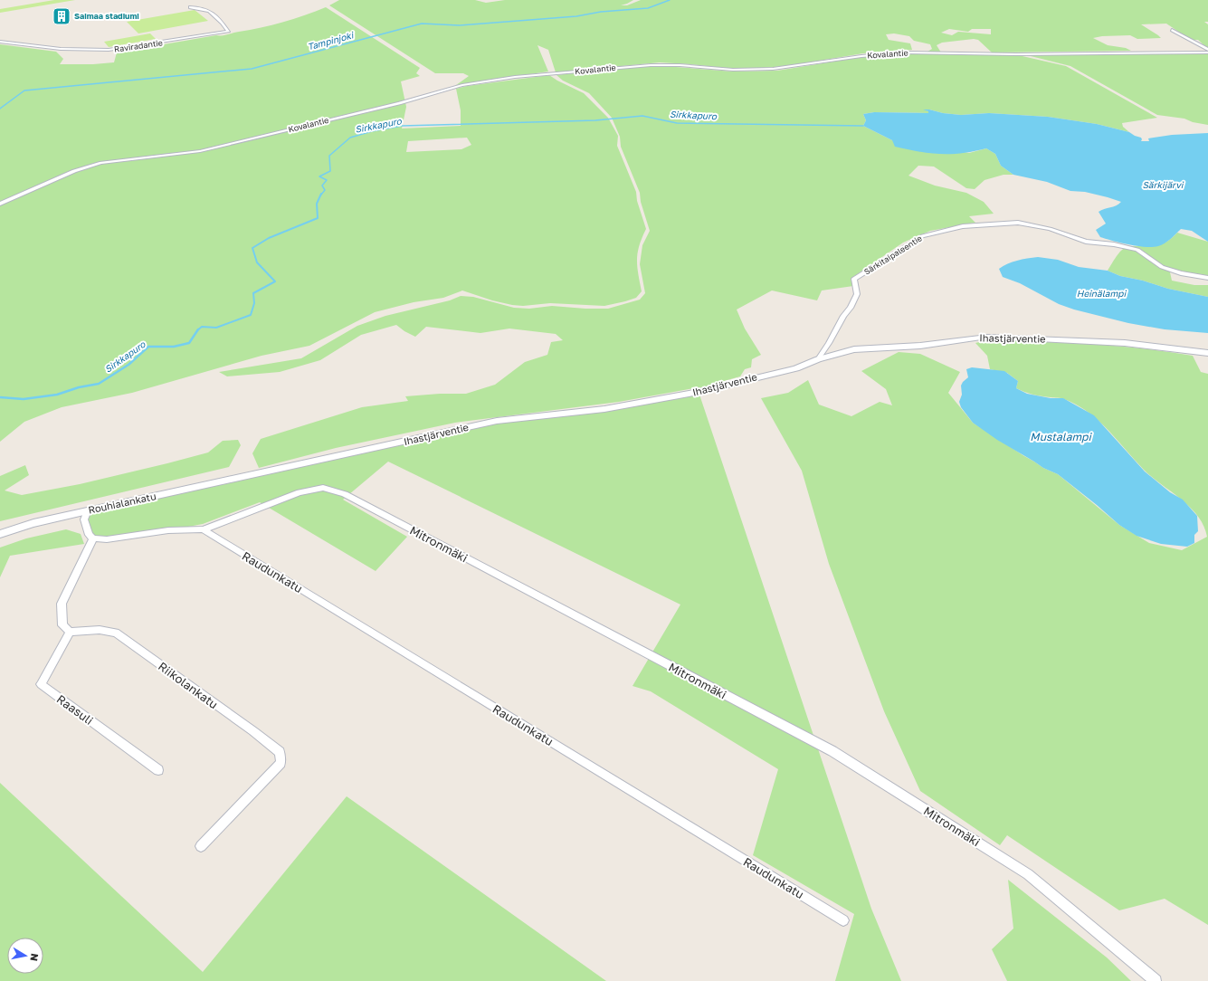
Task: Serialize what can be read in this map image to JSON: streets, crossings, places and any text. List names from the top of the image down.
{
  "streets": {
    "street": [
      "Raviradantie",
      "Kovalantie",
      "Särkitaipaleentie",
      "Ihastjärventie",
      "Rouhialankatu",
      "Mitronmäki",
      "Raudunkatu",
      "Riikolankatu",
      "Raasuli"
    ]
  },
  "crossings": [
    ["Särkitaipaleentie", "Ihastjärventie"],
    ["Ihastjärventie", "Rouhialankatu"],
    ["Mitronmäki", "Raudunkatu"],
    ["Riikolankatu", "Raasuli"]
  ],
  "water": [
    "Tampinjoki",
    "Sirkkapuro",
    "Särkijärvi",
    "Heinälampi",
    "Mustalampi"
  ],
  "places": {
    "building": ["Saimaa stadiumi"]
  },
  "north": "right"
}
